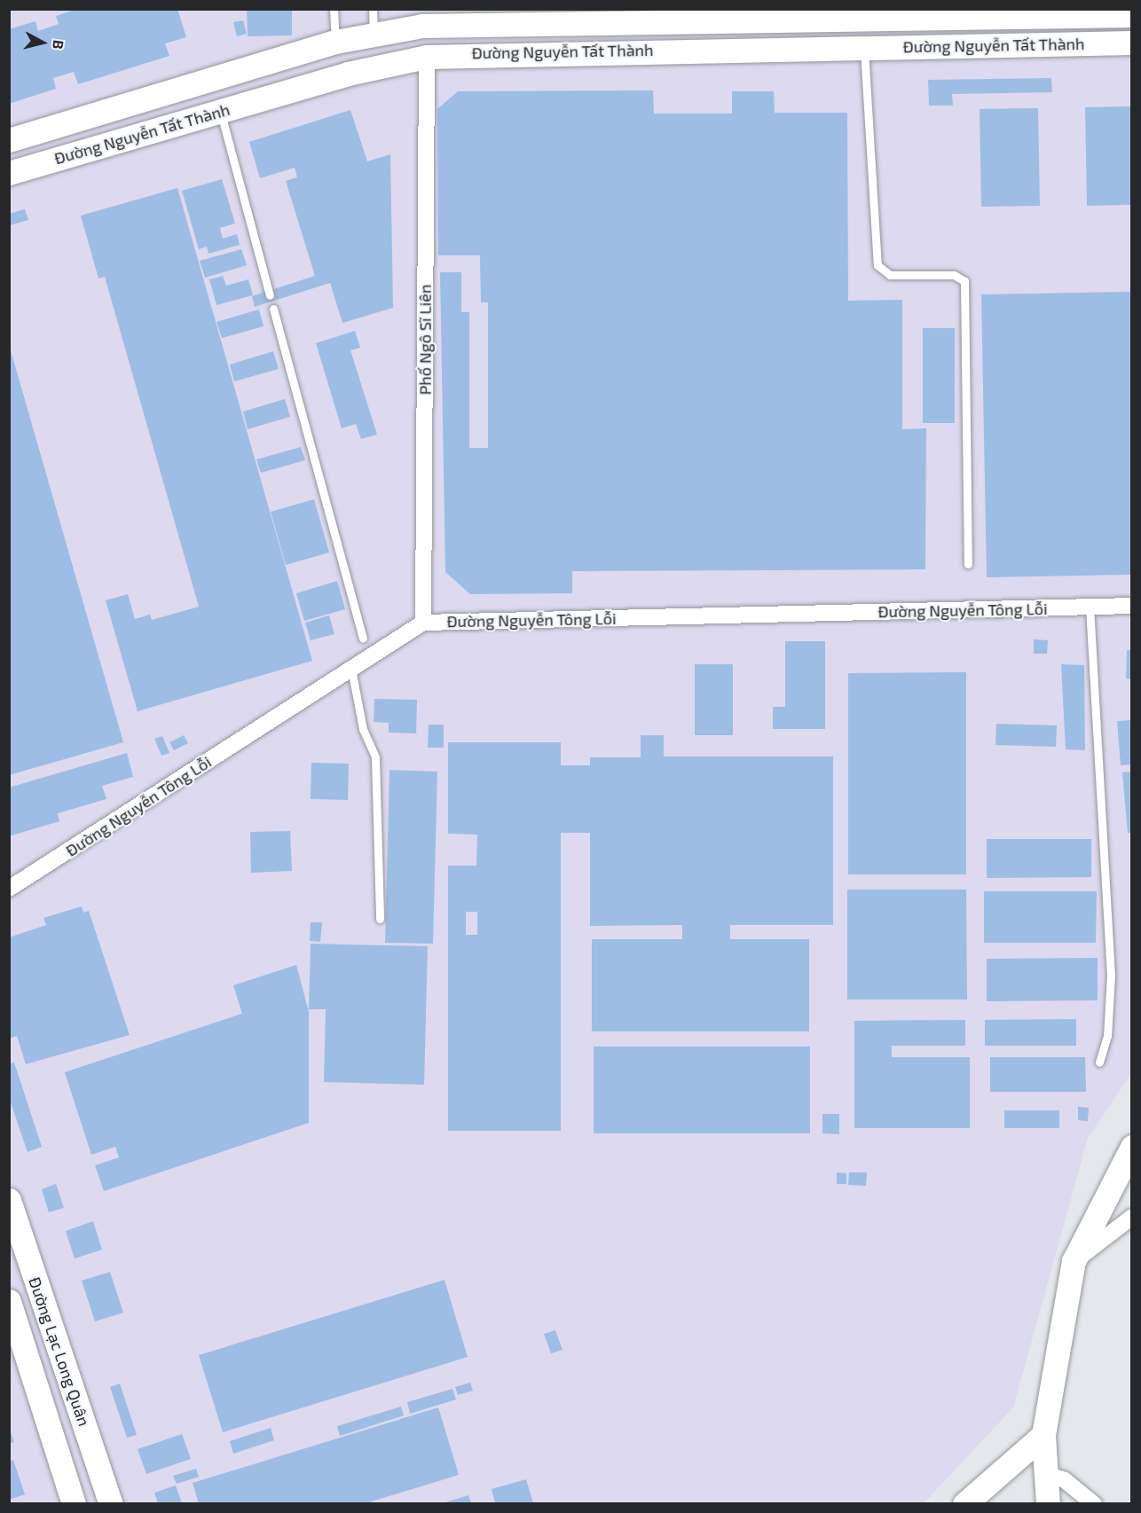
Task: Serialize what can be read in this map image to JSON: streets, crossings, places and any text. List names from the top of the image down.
{
  "streets": {
    "main road": ["Đường Nguyễn Tất Thành", "Đường Lạc Long Quân"],
    "street": ["Phố Ngô Sĩ Liên", "Đường Nguyễn Tông Lỗi"]
  },
  "crossings": [
    ["Đường Nguyễn Tất Thành", "Phố Ngô Sĩ Liên"],
    ["Phố Ngô Sĩ Liên", "Đường Nguyễn Tông Lỗi"]
  ],
  "north": "right"
}
